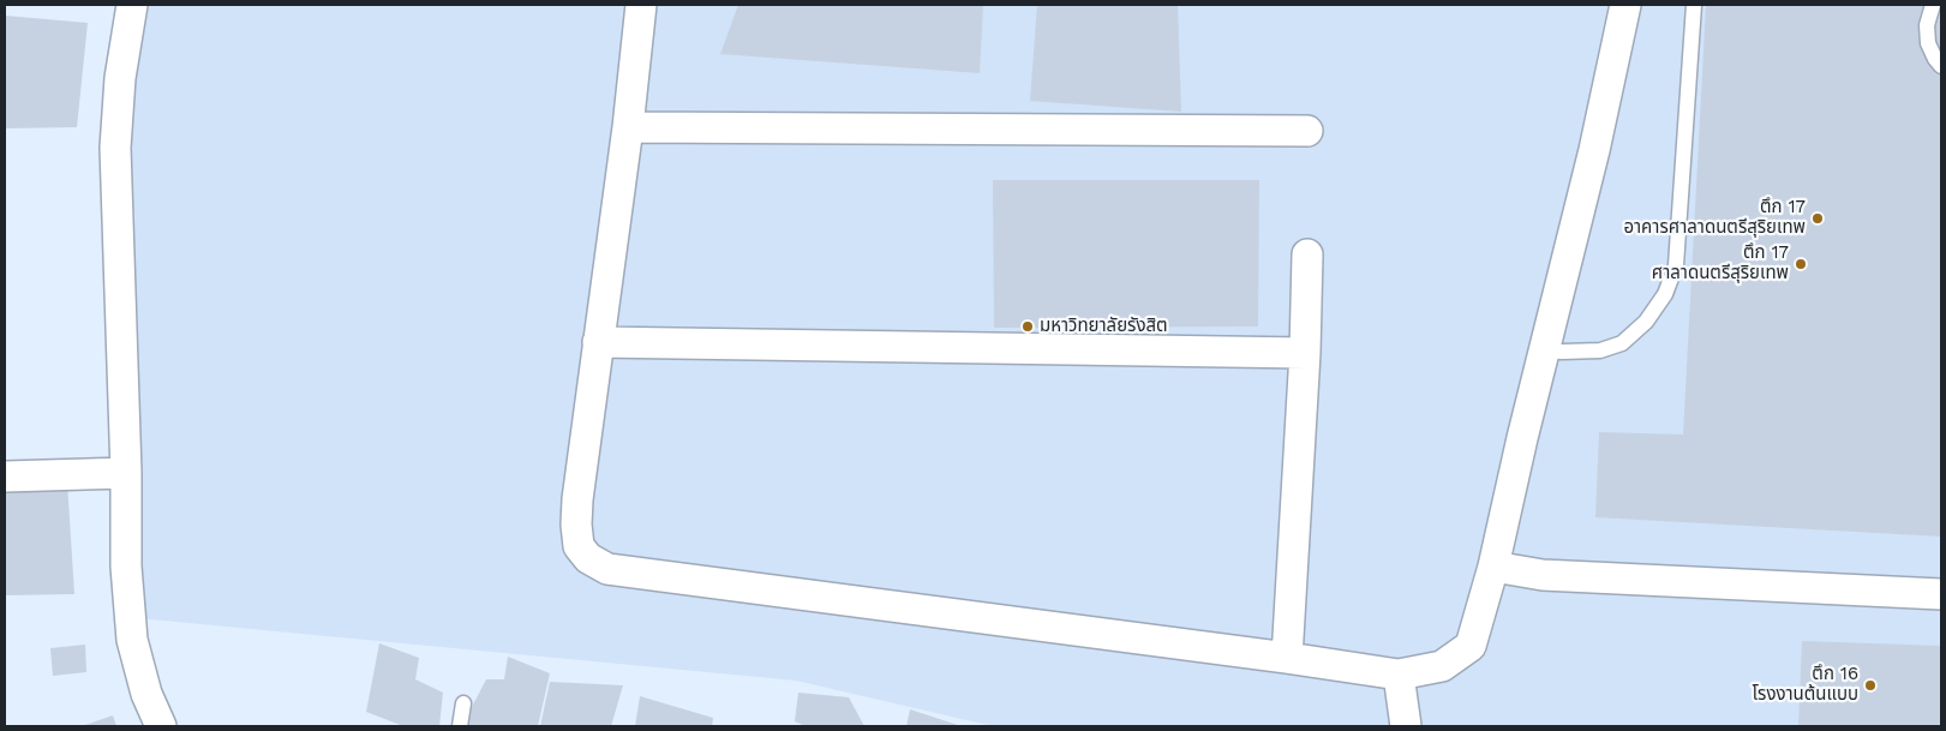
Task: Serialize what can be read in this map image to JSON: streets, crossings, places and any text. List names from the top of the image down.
{
  "places": [
    "ตึก 17 อาคารศาลาดนตรีสุริยเทพ",
    "ตึก 17 ศาลาดนตรีสุริยเทพ",
    "มหาวิทยาลัยรังสิต",
    "ตึก 16 โรงงานต้นแบบ"
  ]
}
